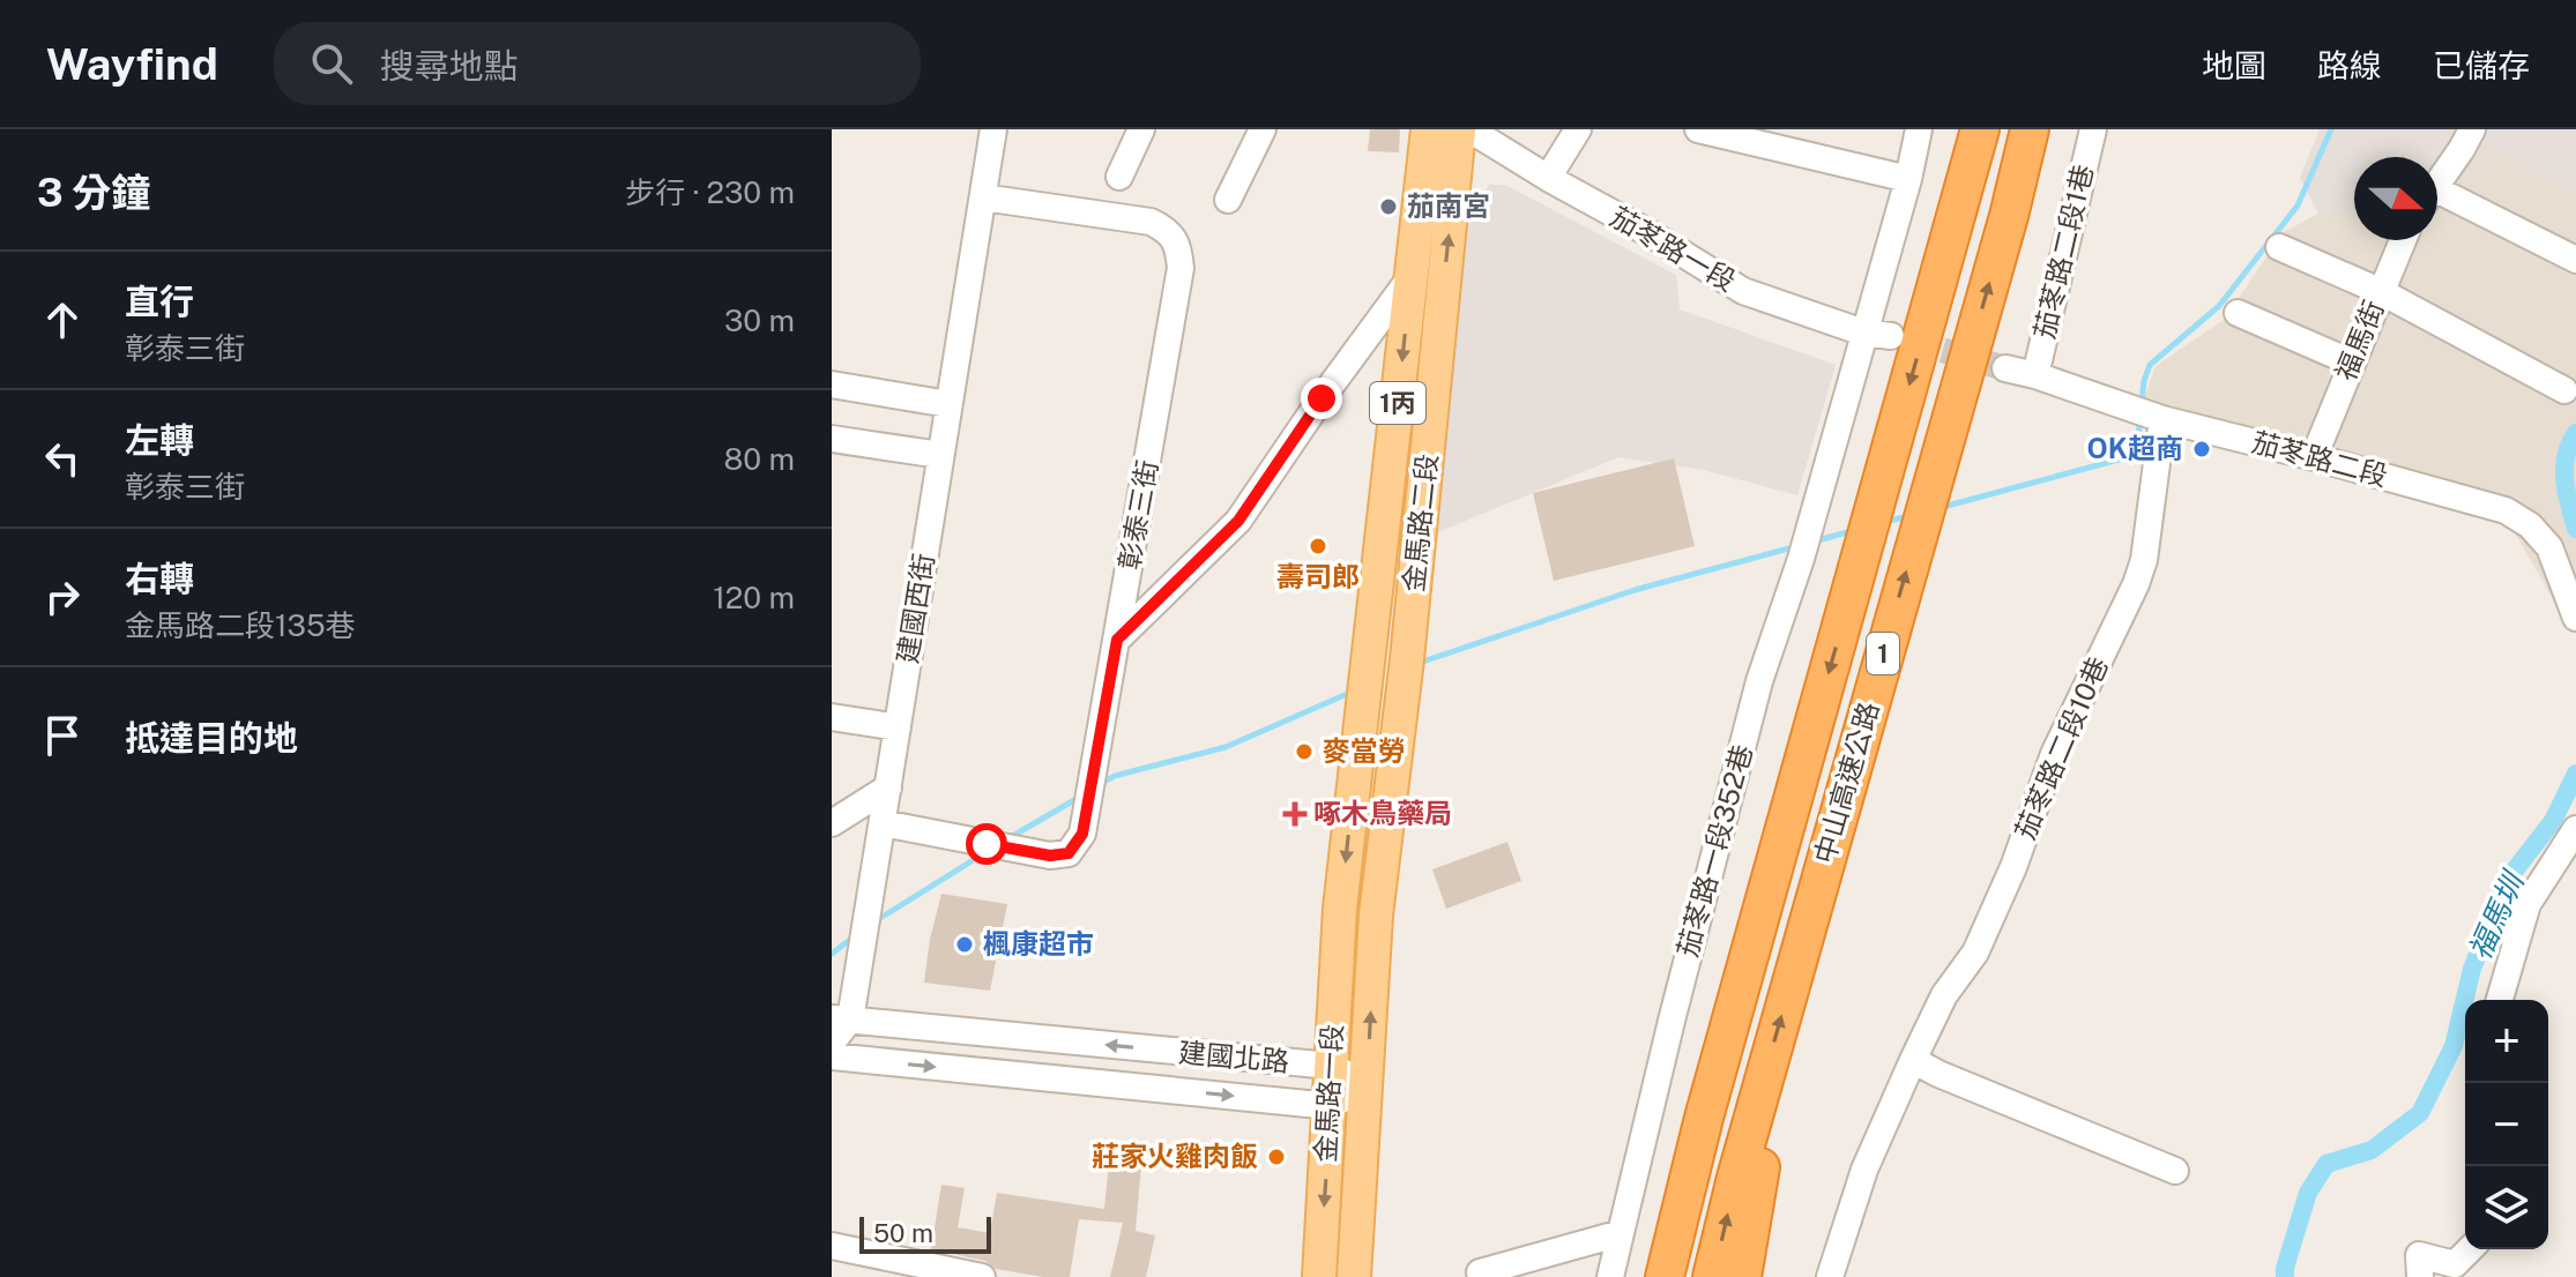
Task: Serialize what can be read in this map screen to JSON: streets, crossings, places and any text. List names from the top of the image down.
{
  "streets": {
    "highway": ["1", "中山高速公路"],
    "main road": ["1丙", "金馬路二段", "金馬路一段"],
    "street": [
      "茄苳路一段",
      "茄苳路二段1巷",
      "福馬街",
      "茄苳路二段",
      "彰泰三街",
      "建國西街",
      "茄苳路二段10巷",
      "茄苳路一段352巷",
      "建國北路"
    ]
  },
  "crossings": [
    ["茄苳路一段", "茄苳路一段352巷"],
    ["茄苳路二段1巷", "茄苳路二段"],
    ["福馬街", "茄苳路二段"],
    ["茄苳路二段", "茄苳路二段10巷"],
    ["彰泰三街", "建國西街"],
    ["金馬路二段", "金馬路一段"],
    ["建國西街", "建國北路"],
    ["建國北路", "金馬路一段"]
  ],
  "water": ["福馬圳"],
  "places": {
    "other": [
      "茄南宮",
      "OK超商",
      "壽司郎",
      "麥當勞",
      "楓康超市",
      "莊家火雞肉飯"
    ],
    "health": ["啄木鳥藥局"]
  },
  "scale_bar": "50 m",
  "north": "right",
  "page": {
    "header": "Wayfind",
    "search": "搜尋地點",
    "nav": ["地圖", "路線", "已儲存"],
    "heading": ["3 分鐘", "步行 · 230 m"],
    "list": [
      ["直行", "彰泰三街", "30 m"],
      ["左轉", "彰泰三街", "80 m"],
      ["右轉", "金馬路二段135巷", "120 m"],
      "抵達目的地"
    ],
    "map_buttons": ["+", "−"],
    "scale": "50 m"
  }
}
